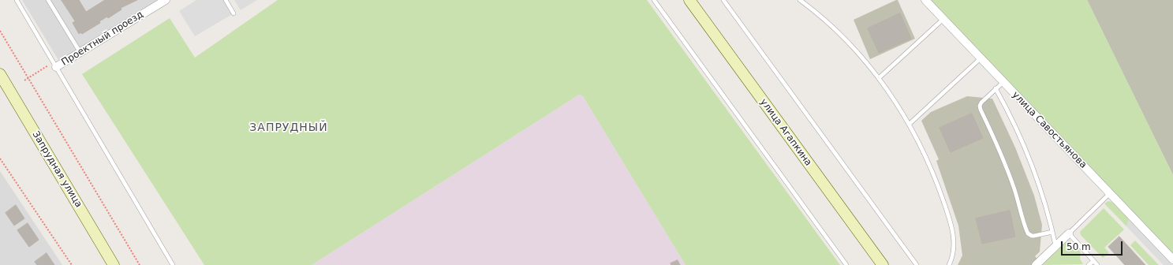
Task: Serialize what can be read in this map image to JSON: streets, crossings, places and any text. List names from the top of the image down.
{
  "streets": {
    "main road": ["улица Агапкина", "Запрудная улица"],
    "street": ["Проектный проезд", "улица Савостьянова"]
  },
  "districts": ["ЗАПРУДНЫЙ"],
  "scale_bar": "50 m"
}
